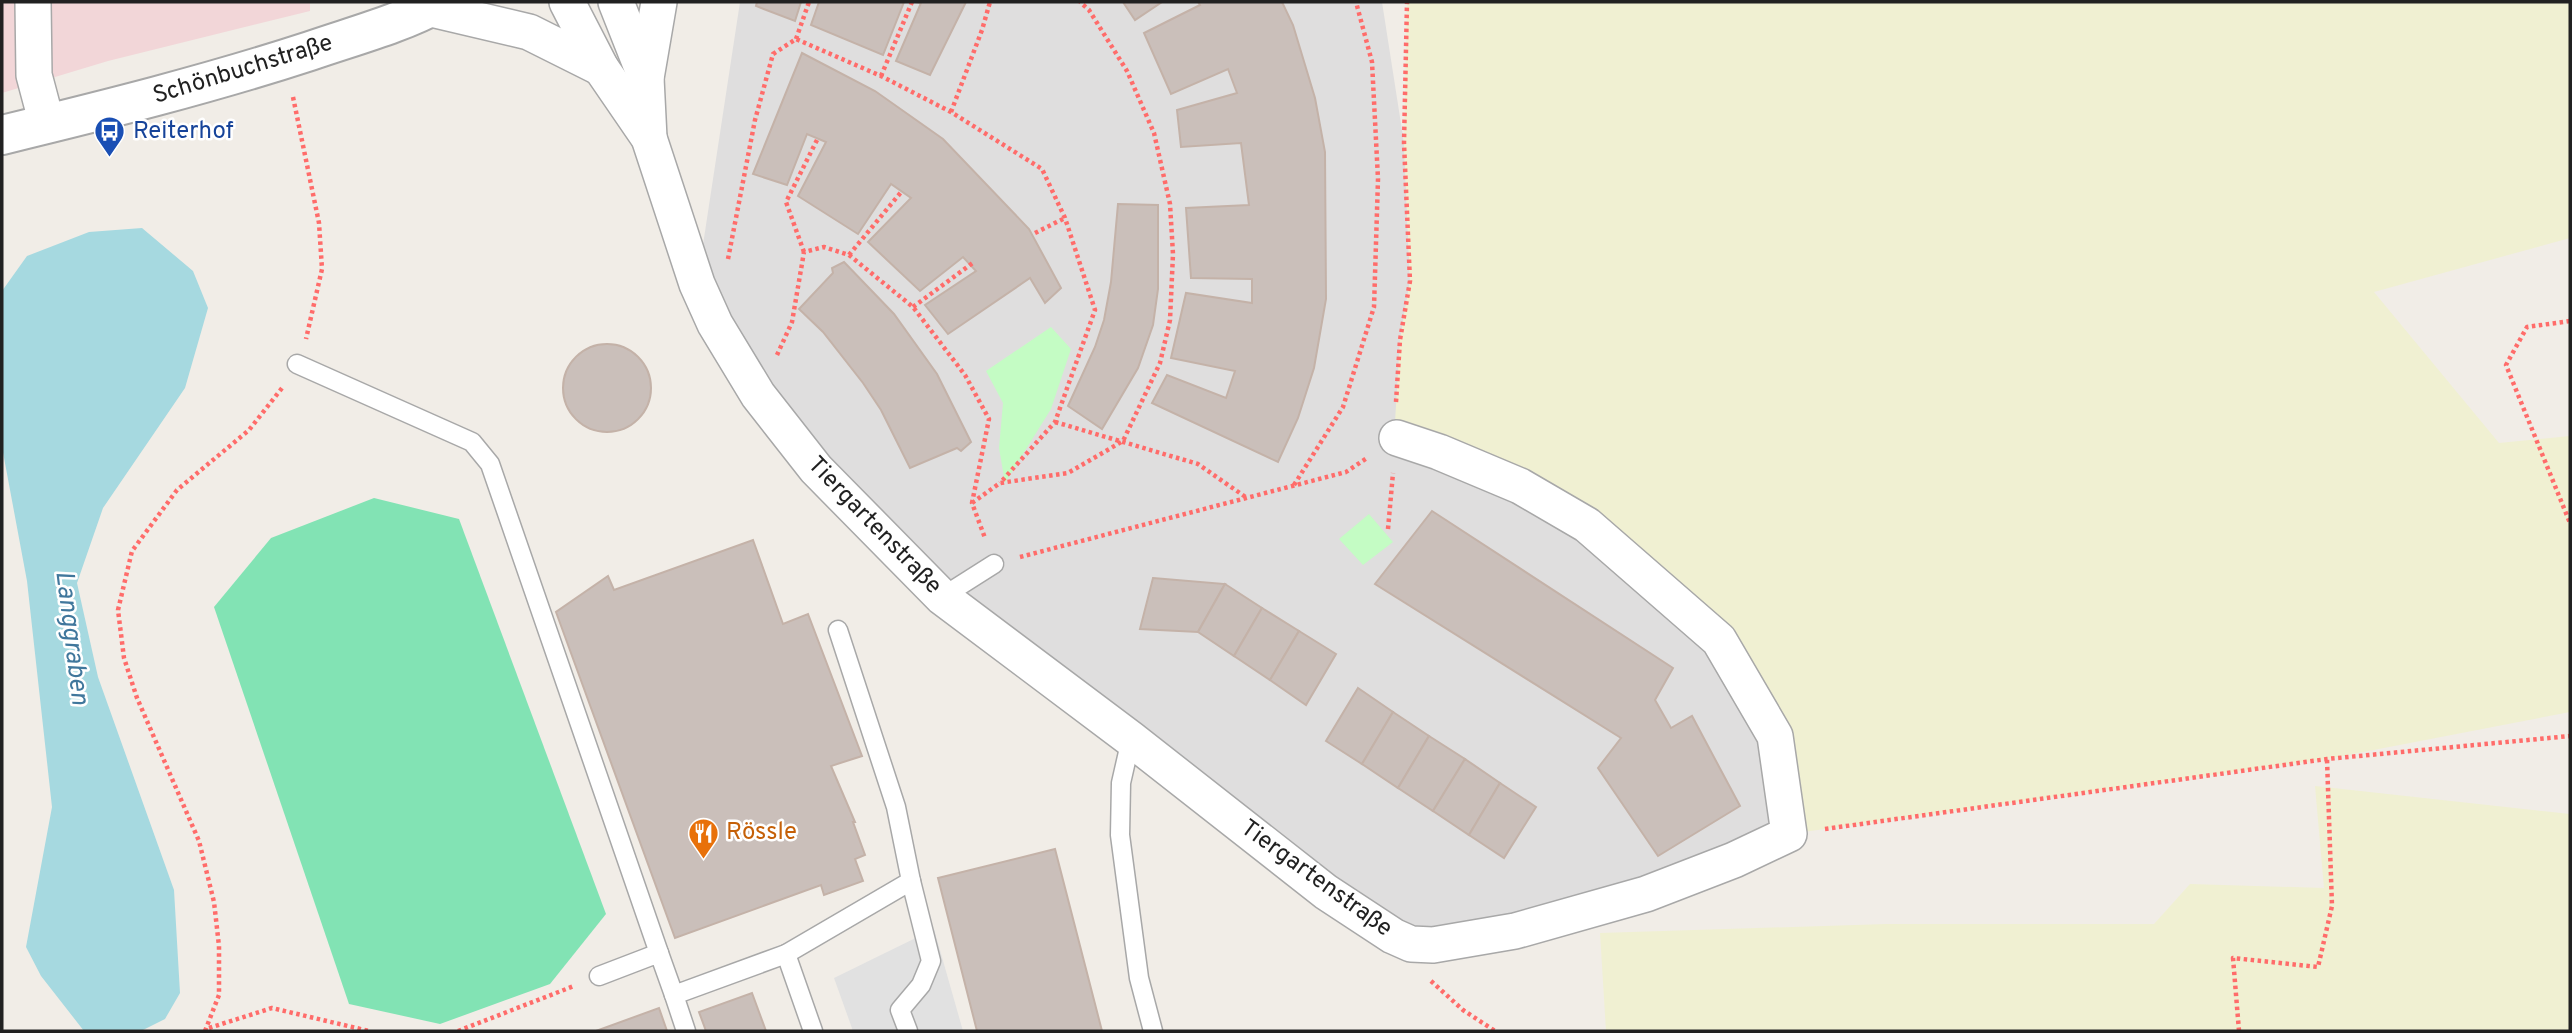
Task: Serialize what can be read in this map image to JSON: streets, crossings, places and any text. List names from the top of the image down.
{
  "streets": {
    "street": ["Schönbuchstraße", "Tiergartenstraße"]
  },
  "crossings": [
    ["Schönbuchstraße", "Tiergartenstraße"]
  ],
  "water": ["Langgraben"],
  "places": {
    "bus stop": ["Reiterhof"],
    "restaurant": ["Rössle"]
  }
}
